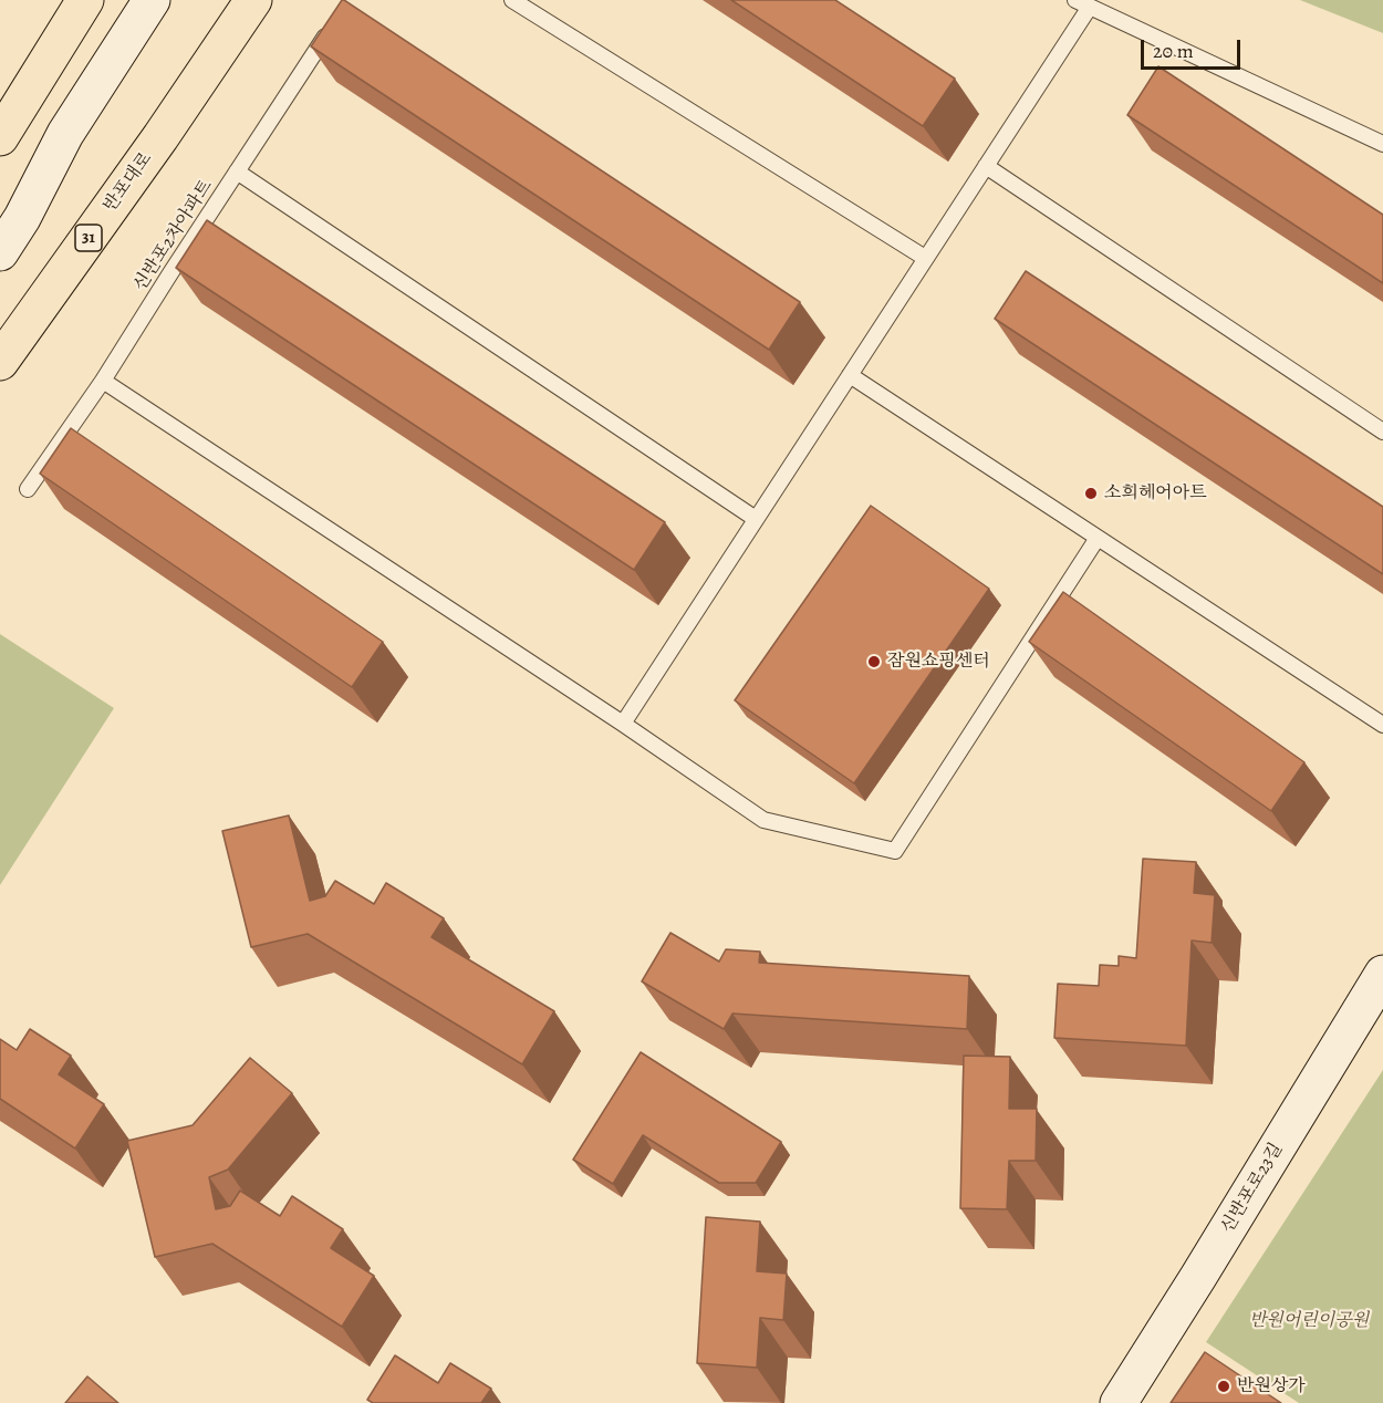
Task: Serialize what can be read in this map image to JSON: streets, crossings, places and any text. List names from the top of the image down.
{
  "streets": {
    "main road": ["반포대로", "31"],
    "street": ["신반포로23길"],
    "lane": ["신반포2차아파트"]
  },
  "parks": ["반원어린이공원"],
  "places": ["소희헤어아트", "잠원쇼핑센터", "반원상가"],
  "scale_bar": "20 m"
}
